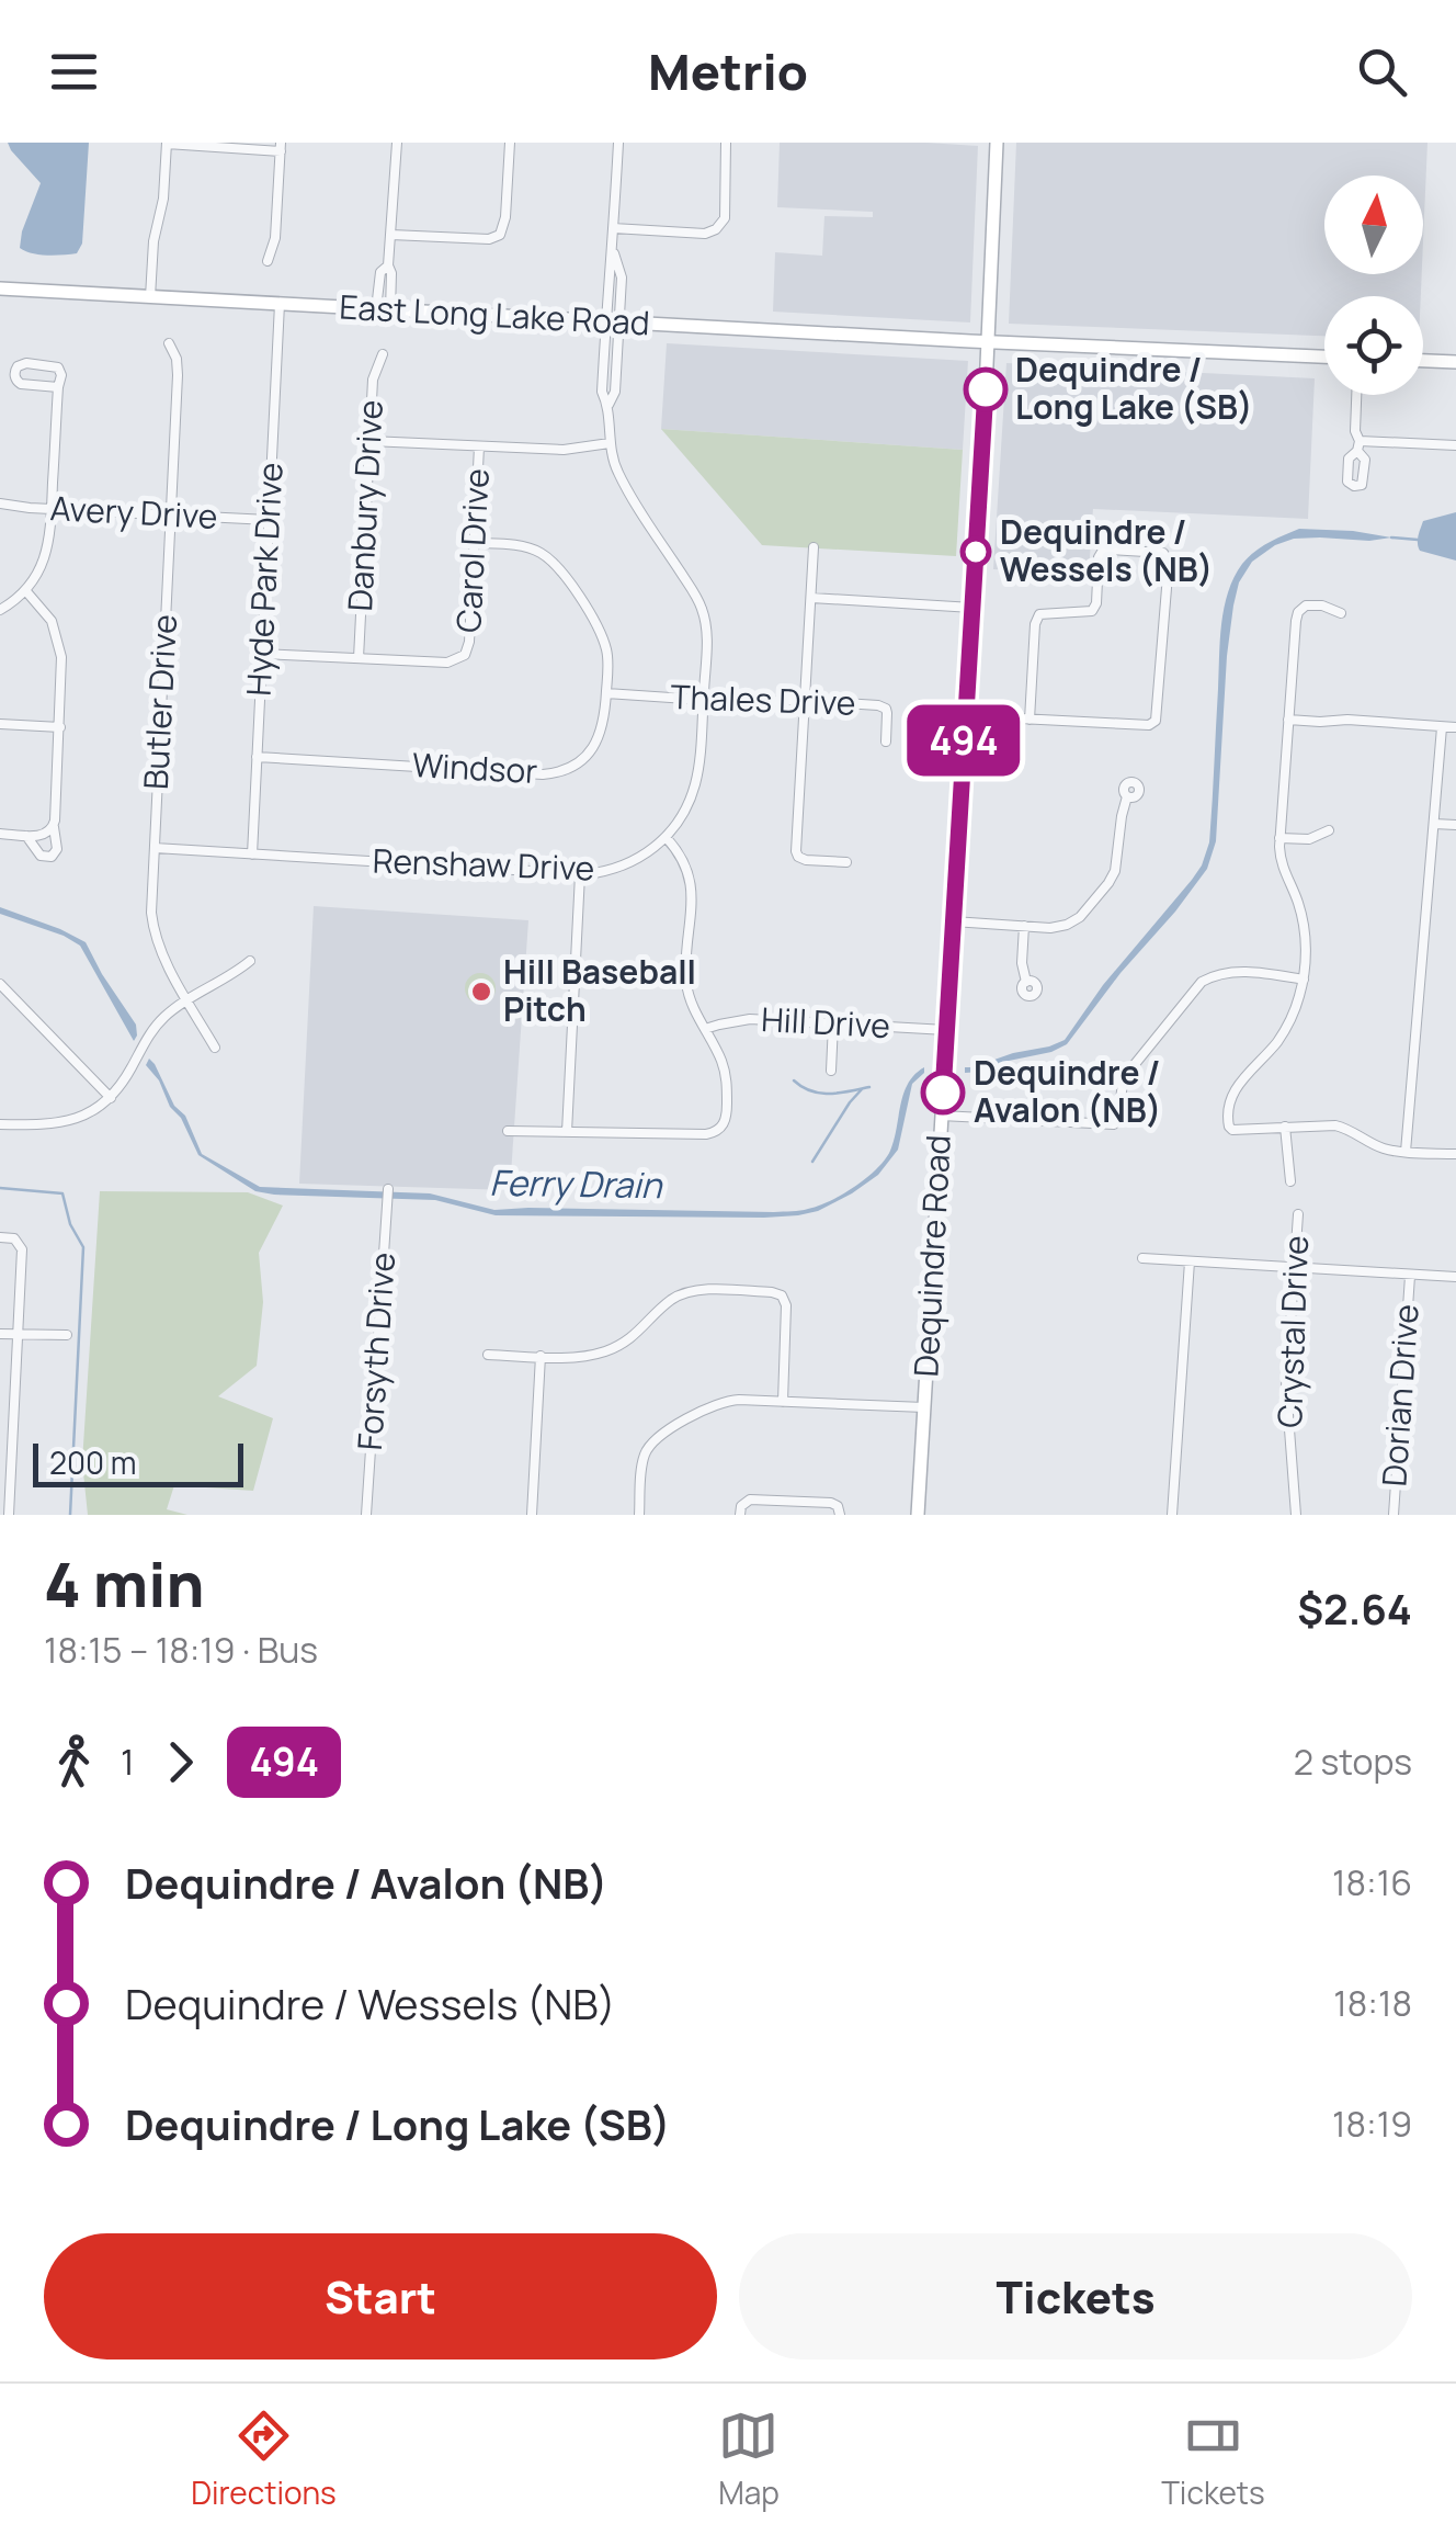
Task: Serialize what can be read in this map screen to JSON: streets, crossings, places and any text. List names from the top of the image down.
{
  "streets": {
    "main road": ["East Long Lake Road", "Dequindre Road"],
    "street": [
      "Danbury Drive",
      "Avery Drive",
      "Carol Drive",
      "Hyde Park Drive",
      "Thales Drive",
      "Butler Drive",
      "Windsor",
      "Renshaw Drive",
      "Hill Drive",
      "Crystal Drive",
      "Forsyth Drive",
      "Dorian Drive"
    ]
  },
  "crossings": [
    ["East Long Lake Road", "Hyde Park Drive"],
    ["East Long Lake Road", "Renshaw Drive"],
    ["East Long Lake Road", "Dequindre Road"],
    ["Danbury Drive", "Carol Drive"],
    ["Avery Drive", "Hyde Park Drive"],
    ["Avery Drive", "Butler Drive"],
    ["Carol Drive", "Windsor"],
    ["Hyde Park Drive", "Windsor"],
    ["Hyde Park Drive", "Renshaw Drive"],
    ["Thales Drive", "Windsor"],
    ["Thales Drive", "Renshaw Drive"],
    ["Butler Drive", "Renshaw Drive"],
    ["Hill Drive", "Dequindre Road"]
  ],
  "water": ["Ferry Drain"],
  "places": [
    "Dequindre / Long Lake (SB)",
    "Dequindre / Wessels (NB)",
    "Hill Baseball Pitch",
    "Dequindre / Avalon (NB)"
  ],
  "lines": ["bus line 494"],
  "scale_bar": "200 m",
  "north": "top",
  "page": {
    "header": "Metrio",
    "on_map": "494",
    "scale": "200 m",
    "heading": ["4 min", "18:15 – 18:19 · Bus", "$2.64"],
    "legs": ["1", "494", "2 stops"],
    "list": [
      {
        "name": "Dequindre / Avalon (NB)",
        "value": "18:16"
      },
      {
        "name": "Dequindre / Wessels (NB)",
        "value": "18:18"
      },
      {
        "name": "Dequindre / Long Lake (SB)",
        "value": "18:19"
      }
    ],
    "buttons": ["Start", "Tickets"],
    "tabs": ["Directions", "Map", "Tickets"]
  }
}
